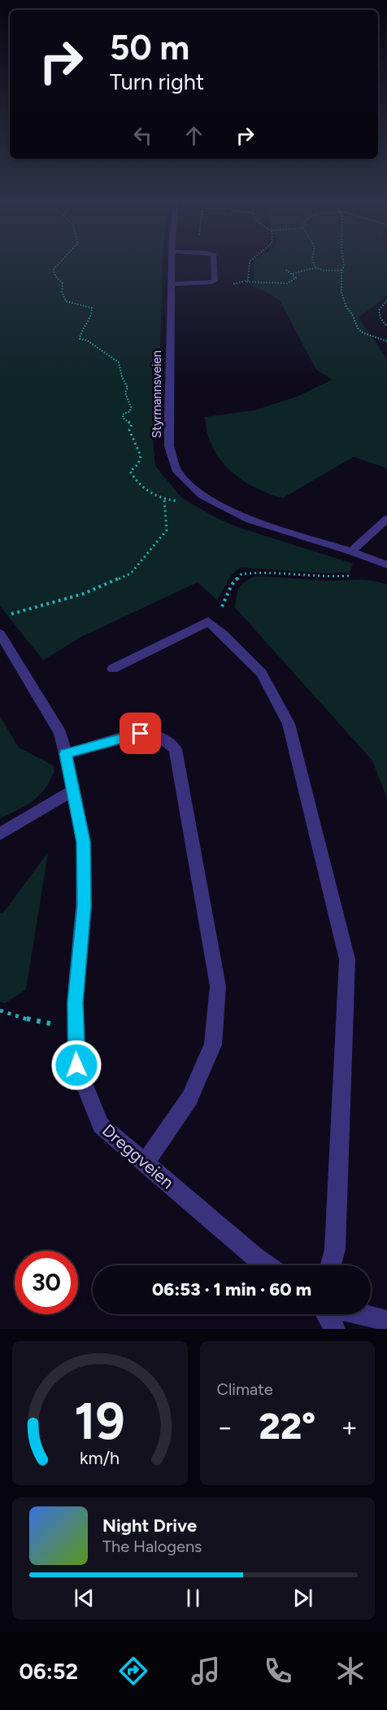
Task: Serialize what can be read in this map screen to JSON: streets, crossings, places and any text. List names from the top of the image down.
{
  "streets": {
    "street": ["Styrmannsveien", "Dreggveien"]
  },
  "page": {
    "turn": ["50 m", "Turn right"],
    "limit": "30",
    "trip": "06:53 · 1 min · 60 m",
    "tile": "Climate",
    "heat": ["−", "22°", "+"],
    "song": ["Night Drive", "The Halogens"],
    "tabs": "06:52",
    "gauge": ["19", "km/h"]
  }
}
